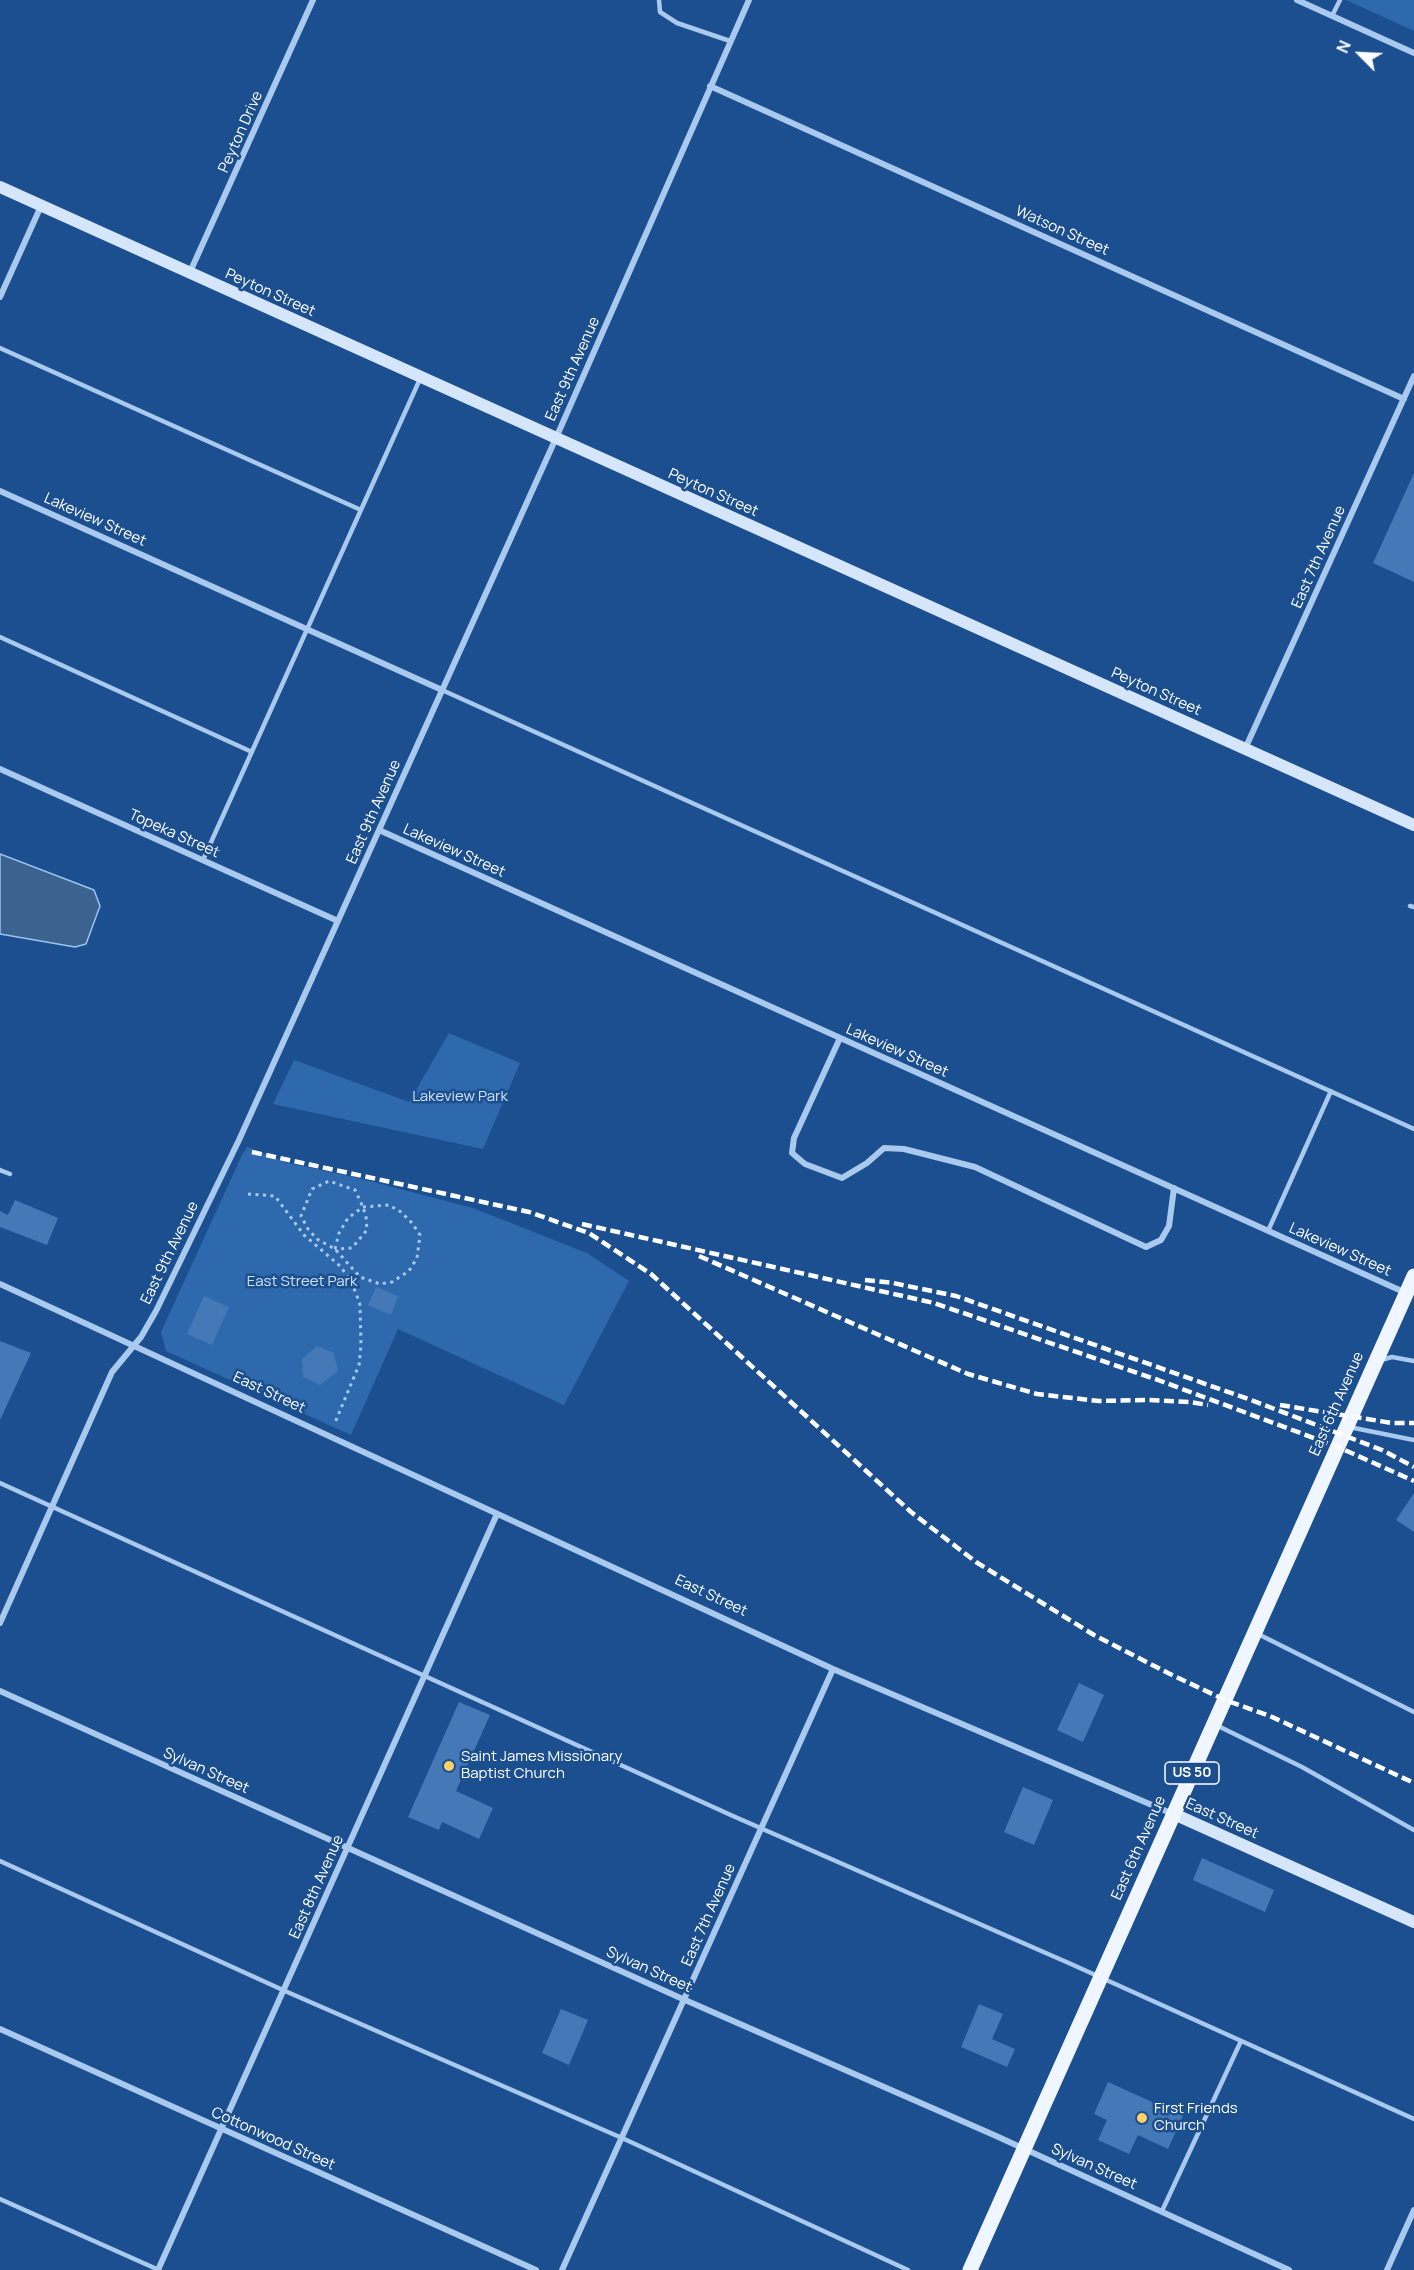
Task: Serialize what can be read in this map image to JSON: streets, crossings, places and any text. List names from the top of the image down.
{
  "streets": {
    "main road": ["East 6th Avenue", "US 50"],
    "street": [
      "Peyton Drive",
      "Watson Street",
      "Peyton Street",
      "East 9th Avenue",
      "Lakeview Street",
      "East 7th Avenue",
      "Topeka Street",
      "East Street",
      "Sylvan Street",
      "East 8th Avenue",
      "Cottonwood Street"
    ]
  },
  "crossings": [
    ["Peyton Drive", "Peyton Street"],
    ["Watson Street", "East 9th Avenue"],
    ["Watson Street", "East 7th Avenue"],
    ["Peyton Street", "East 9th Avenue"],
    ["Peyton Street", "East 7th Avenue"],
    ["East 9th Avenue", "Lakeview Street"],
    ["East 9th Avenue", "Topeka Street"],
    ["East 9th Avenue", "East Street"],
    ["Lakeview Street", "East 6th Avenue"],
    ["East 7th Avenue", "East Street"],
    ["East 7th Avenue", "Sylvan Street"],
    ["East Street", "East 6th Avenue"],
    ["East Street", "East 8th Avenue"],
    ["East 6th Avenue", "Sylvan Street"],
    ["Sylvan Street", "East 8th Avenue"],
    ["East 8th Avenue", "Cottonwood Street"]
  ],
  "parks": ["Lakeview Park", "East Street Park"],
  "places": ["Saint James Missionary Baptist Church", "First Friends Church"],
  "north": "top left"
}
